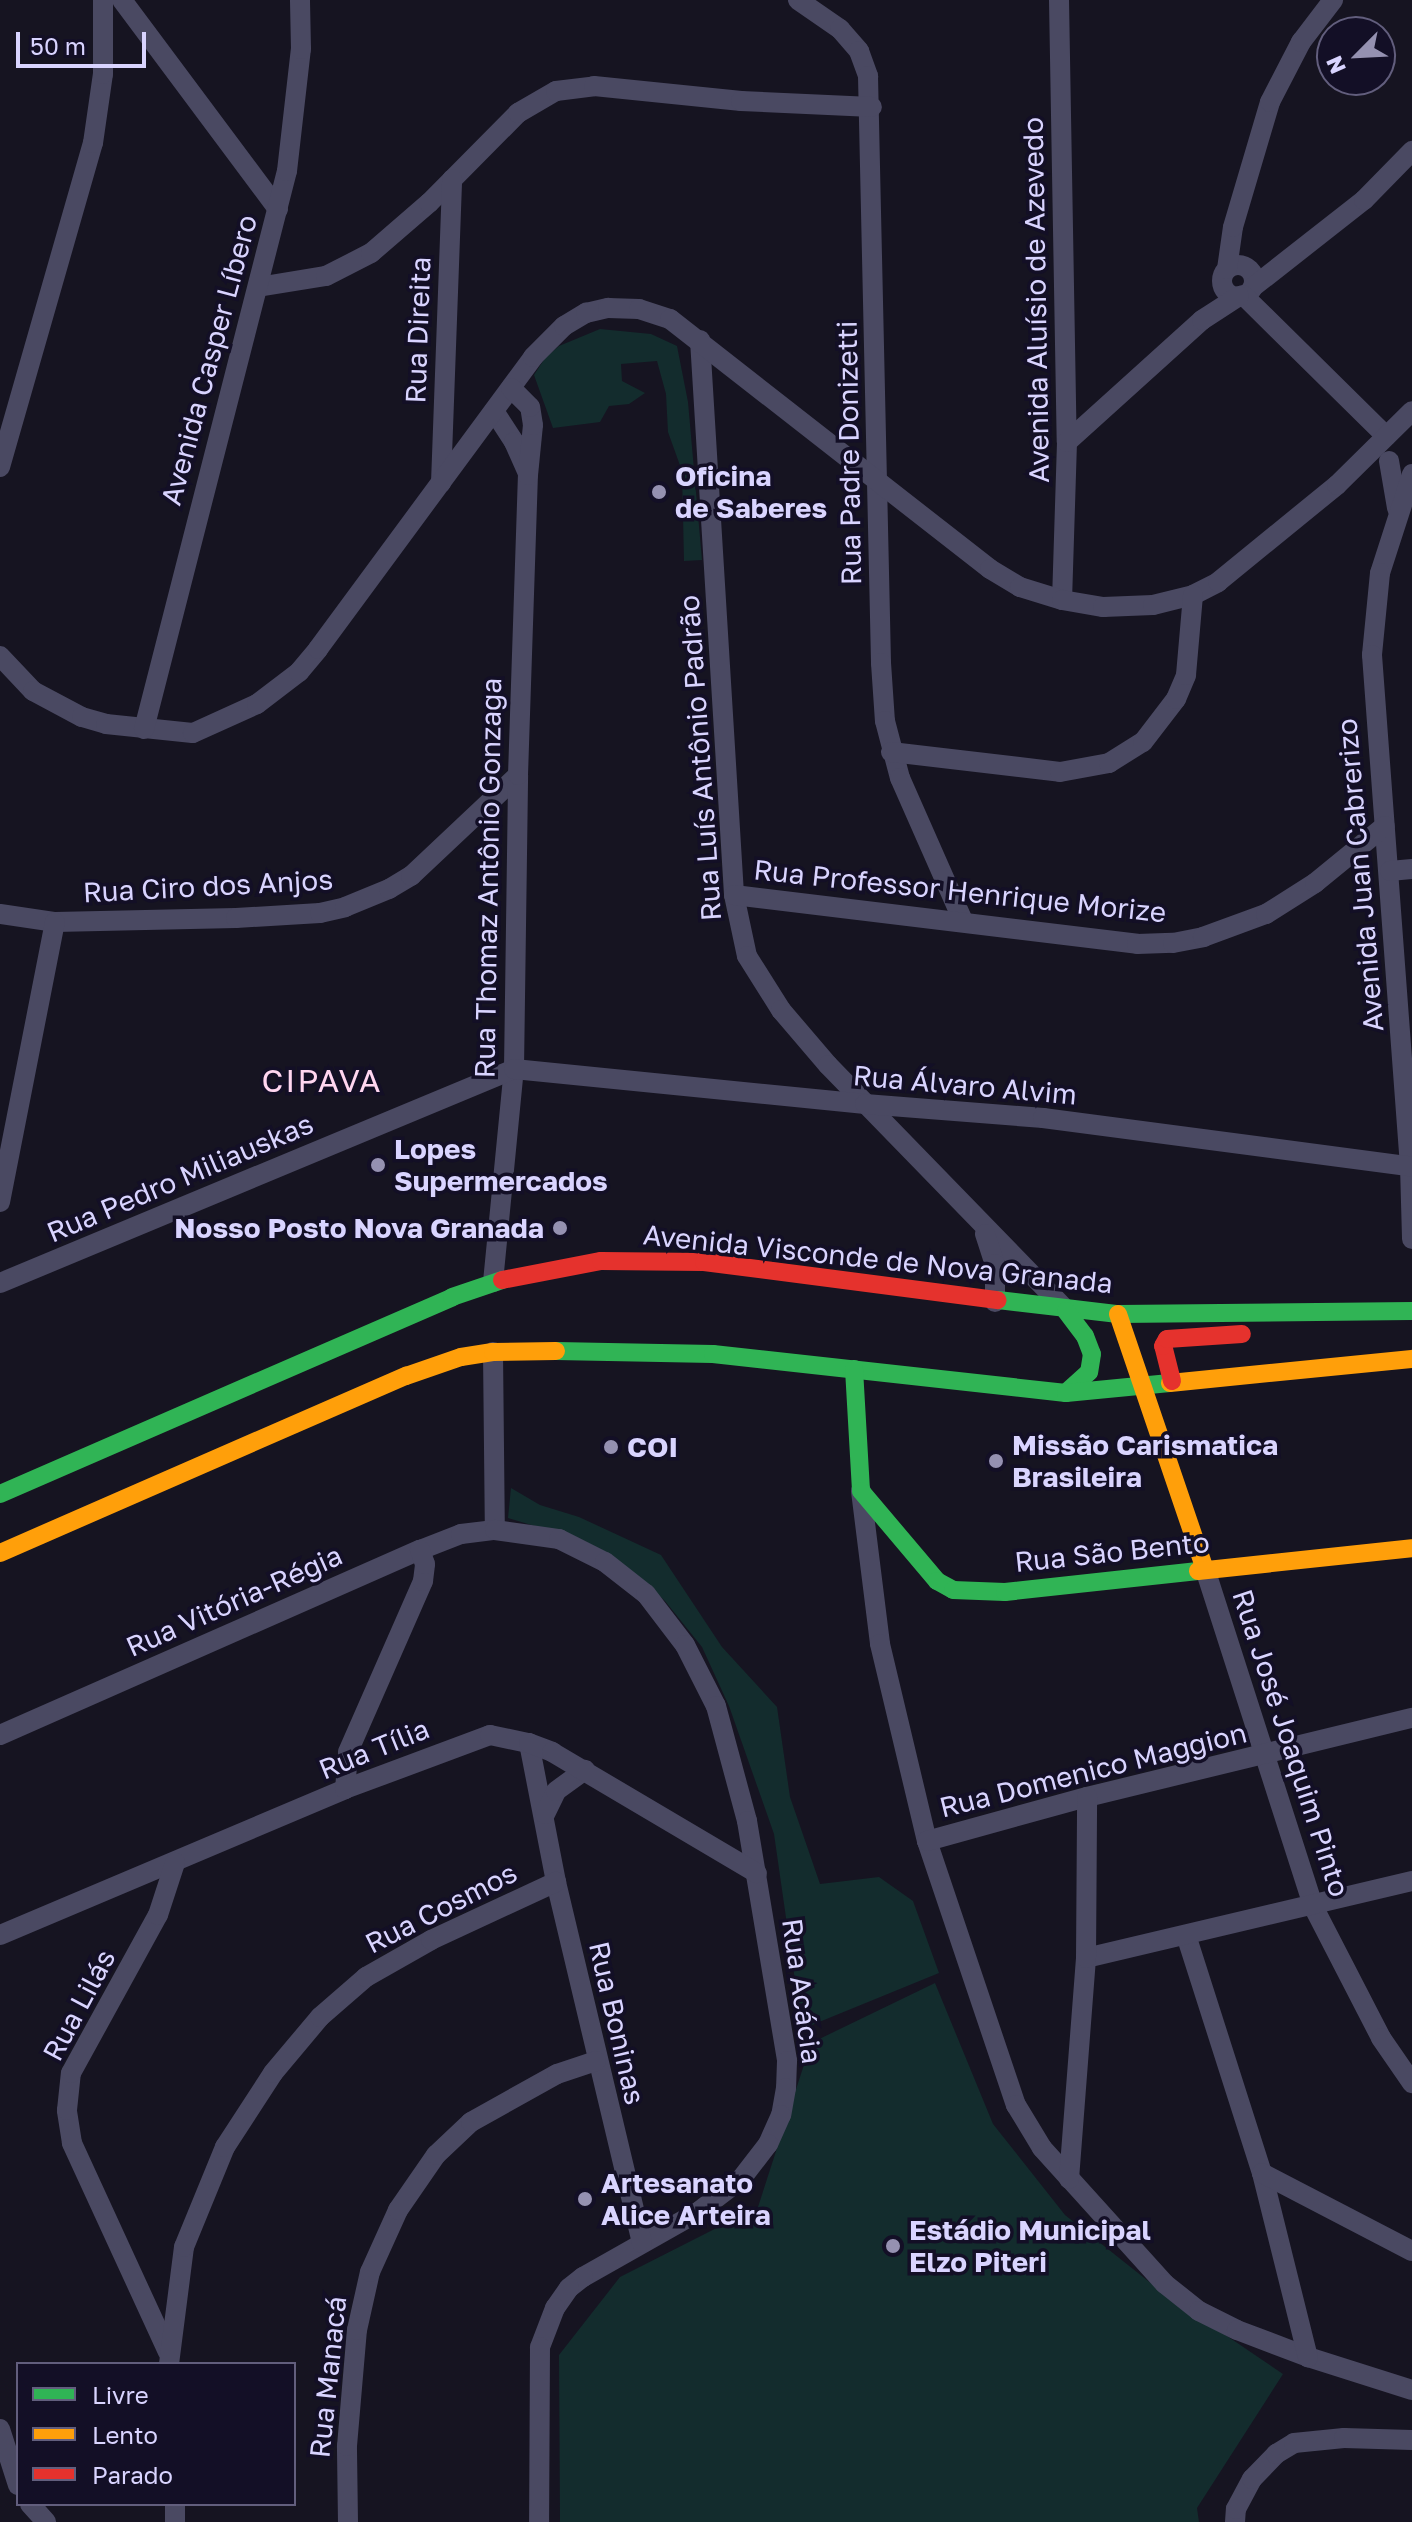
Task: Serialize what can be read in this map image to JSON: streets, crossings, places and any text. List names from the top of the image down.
{
  "streets": {
    "main road": ["Avenida Visconde de Nova Granada", "Rua São Bento", "Rua José Joaquim Pinto"],
    "street": [
      "Avenida Aluísio de Azevedo",
      "Rua Direita",
      "Avenida Casper Líbero",
      "Rua Padre Donizetti",
      "Rua Luís Antônio Padrão",
      "Avenida Juan Cabrerizo",
      "Rua Thomaz Antônio Gonzaga",
      "Rua Ciro dos Anjos",
      "Rua Professor Henrique Morize",
      "Rua Álvaro Alvim",
      "Rua Pedro Miliauskas",
      "Rua Vitória-Régia",
      "Rua Tília",
      "Rua Domenico Maggion",
      "Rua Cosmos",
      "Rua Acácia",
      "Rua Lilás",
      "Rua Boninas",
      "Rua Manacá"
    ]
  },
  "crossings": [
    ["Rua Padre Donizetti", "Rua Professor Henrique Morize"],
    ["Rua Luís Antônio Padrão", "Rua Professor Henrique Morize"],
    ["Rua Luís Antônio Padrão", "Rua Álvaro Alvim"],
    ["Rua Luís Antônio Padrão", "Avenida Visconde de Nova Granada"],
    ["Avenida Juan Cabrerizo", "Rua Professor Henrique Morize"],
    ["Avenida Juan Cabrerizo", "Rua Álvaro Alvim"],
    ["Rua Thomaz Antônio Gonzaga", "Rua Ciro dos Anjos"],
    ["Rua Thomaz Antônio Gonzaga", "Rua Álvaro Alvim"],
    ["Rua Thomaz Antônio Gonzaga", "Rua Pedro Miliauskas"],
    ["Rua Thomaz Antônio Gonzaga", "Avenida Visconde de Nova Granada"],
    ["Rua Álvaro Alvim", "Rua Pedro Miliauskas"],
    ["Avenida Visconde de Nova Granada", "Rua José Joaquim Pinto"],
    ["Rua São Bento", "Rua José Joaquim Pinto"],
    ["Rua Vitória-Régia", "Rua Acácia"],
    ["Rua José Joaquim Pinto", "Rua Domenico Maggion"],
    ["Rua Tília", "Rua Acácia"],
    ["Rua Tília", "Rua Lilás"],
    ["Rua Tília", "Rua Boninas"],
    ["Rua Cosmos", "Rua Lilás"],
    ["Rua Cosmos", "Rua Boninas"],
    ["Rua Acácia", "Rua Boninas"],
    ["Rua Boninas", "Rua Manacá"]
  ],
  "districts": ["CIPAVA"],
  "places": [
    "Oficina de Saberes",
    "Lopes Supermercados",
    "Nosso Posto Nova Granada",
    "COI",
    "Missão Carismatica Brasileira",
    "Artesanato Alice Arteira",
    "Estádio Municipal Elzo Piteri"
  ],
  "legend": ["Livre", "Lento", "Parado"],
  "scale_bar": "50 m",
  "north": "bottom left"
}
